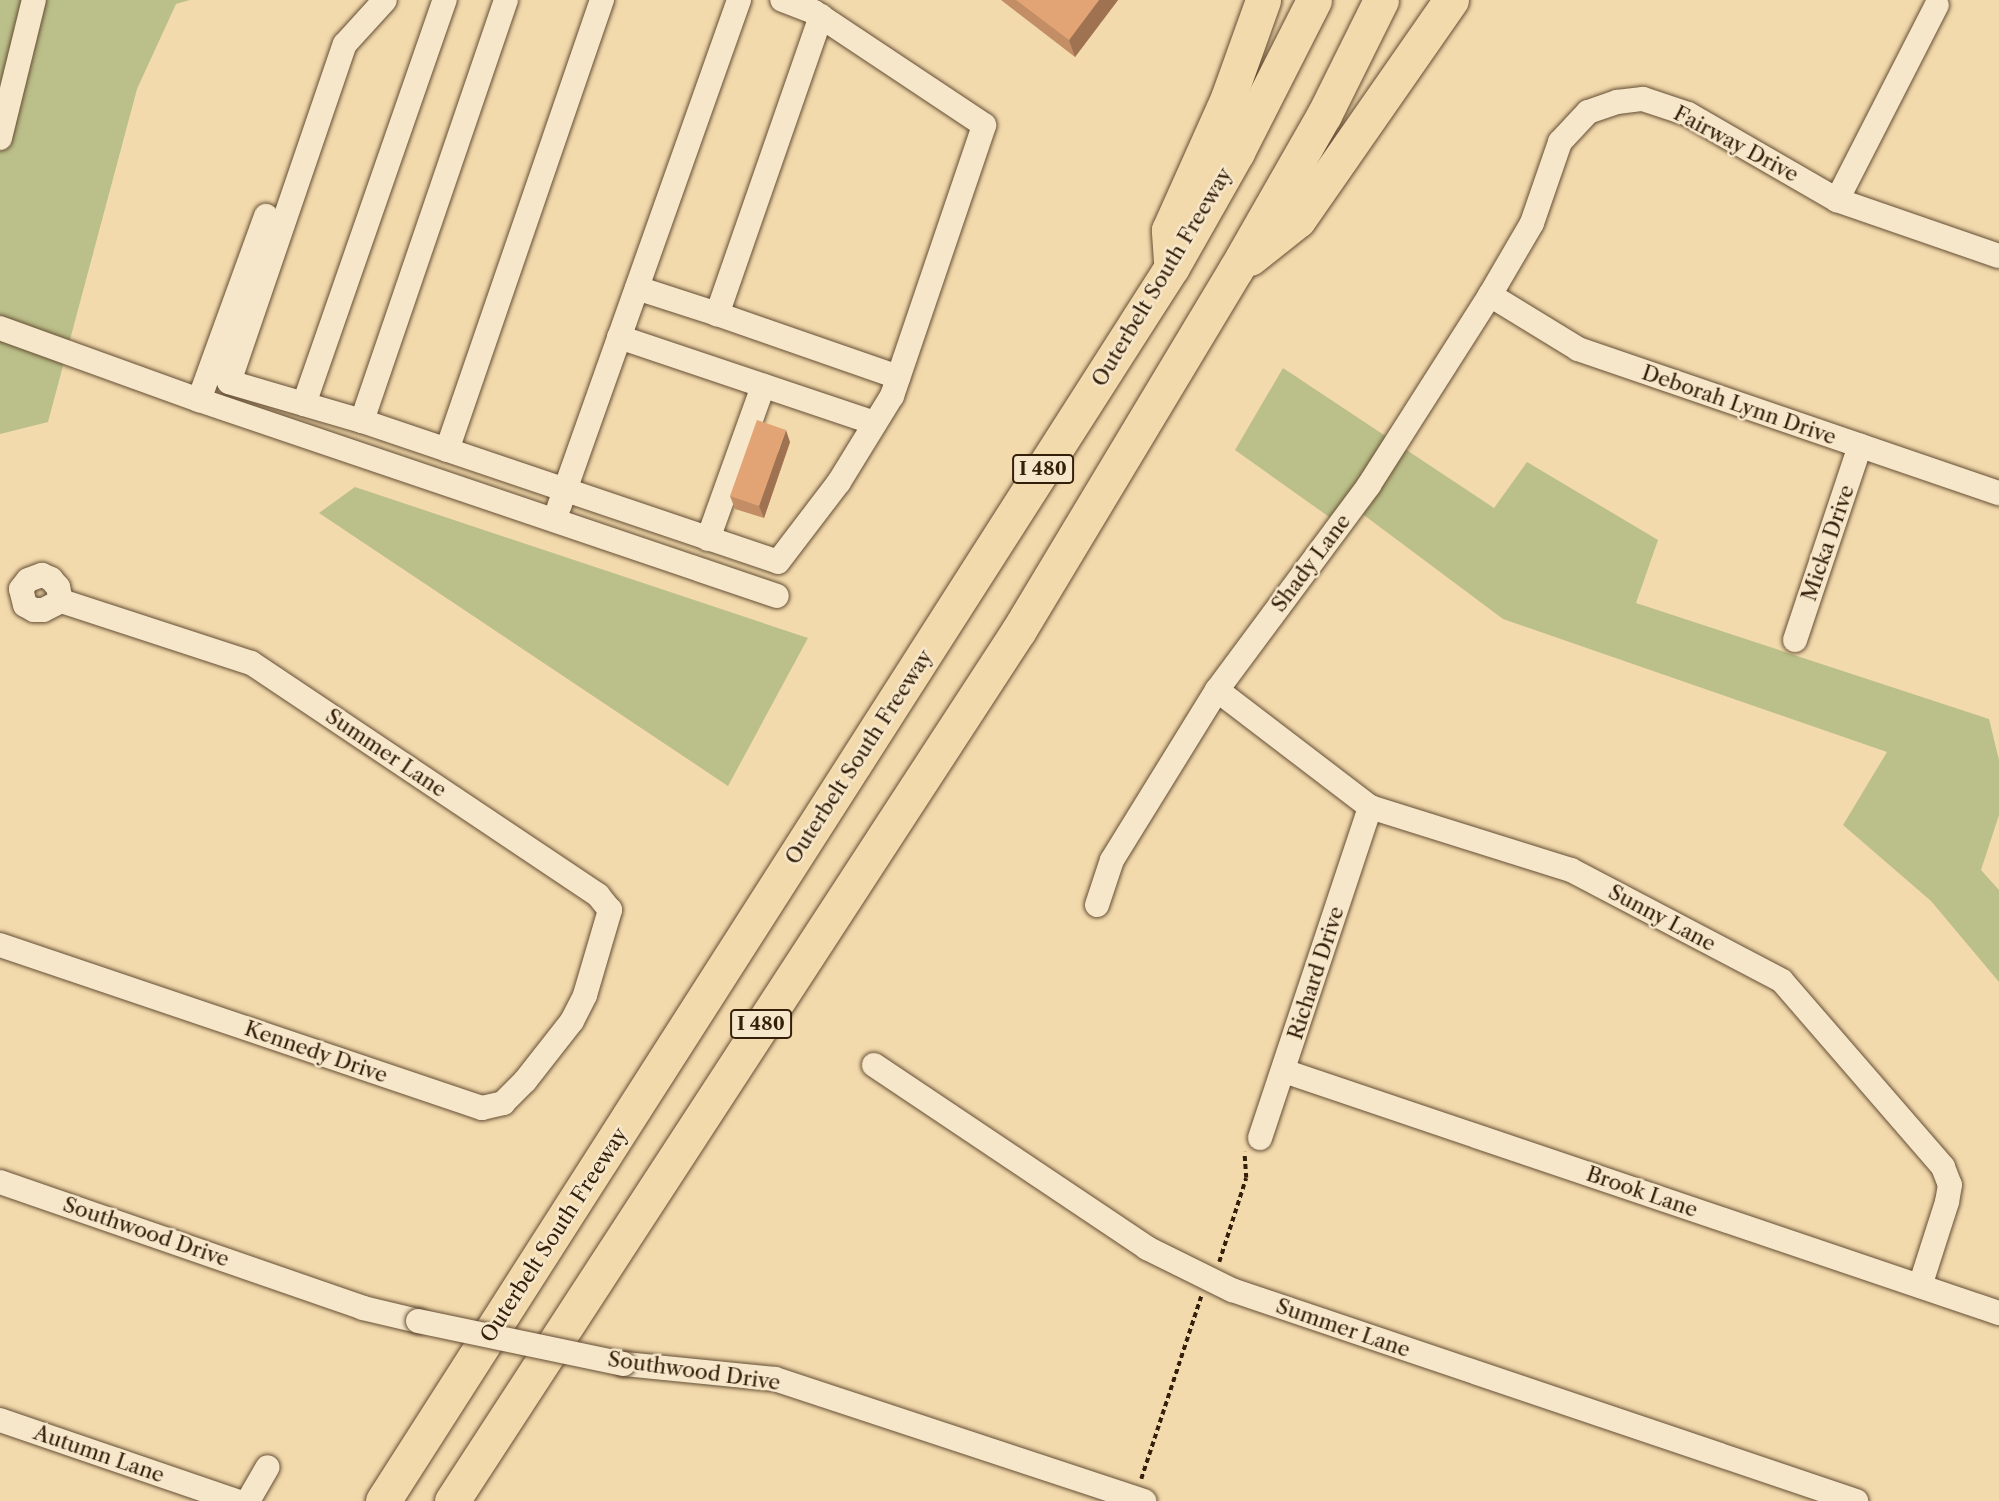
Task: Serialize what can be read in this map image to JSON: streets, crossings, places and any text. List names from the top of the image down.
{
  "streets": {
    "highway": ["Outerbelt South Freeway", "I 480"],
    "street": [
      "Fairway Drive",
      "Deborah Lynn Drive",
      "Micka Drive",
      "Shady Lane",
      "Summer Lane",
      "Sunny Lane",
      "Richard Drive",
      "Kennedy Drive",
      "Brook Lane",
      "Southwood Drive",
      "Autumn Lane"
    ]
  },
  "crossings": [
    ["Fairway Drive", "Shady Lane"],
    ["Deborah Lynn Drive", "Micka Drive"],
    ["Deborah Lynn Drive", "Shady Lane"],
    ["Shady Lane", "Sunny Lane"],
    ["Summer Lane", "Kennedy Drive"],
    ["Sunny Lane", "Richard Drive"],
    ["Sunny Lane", "Brook Lane"],
    ["Richard Drive", "Brook Lane"]
  ]
}
